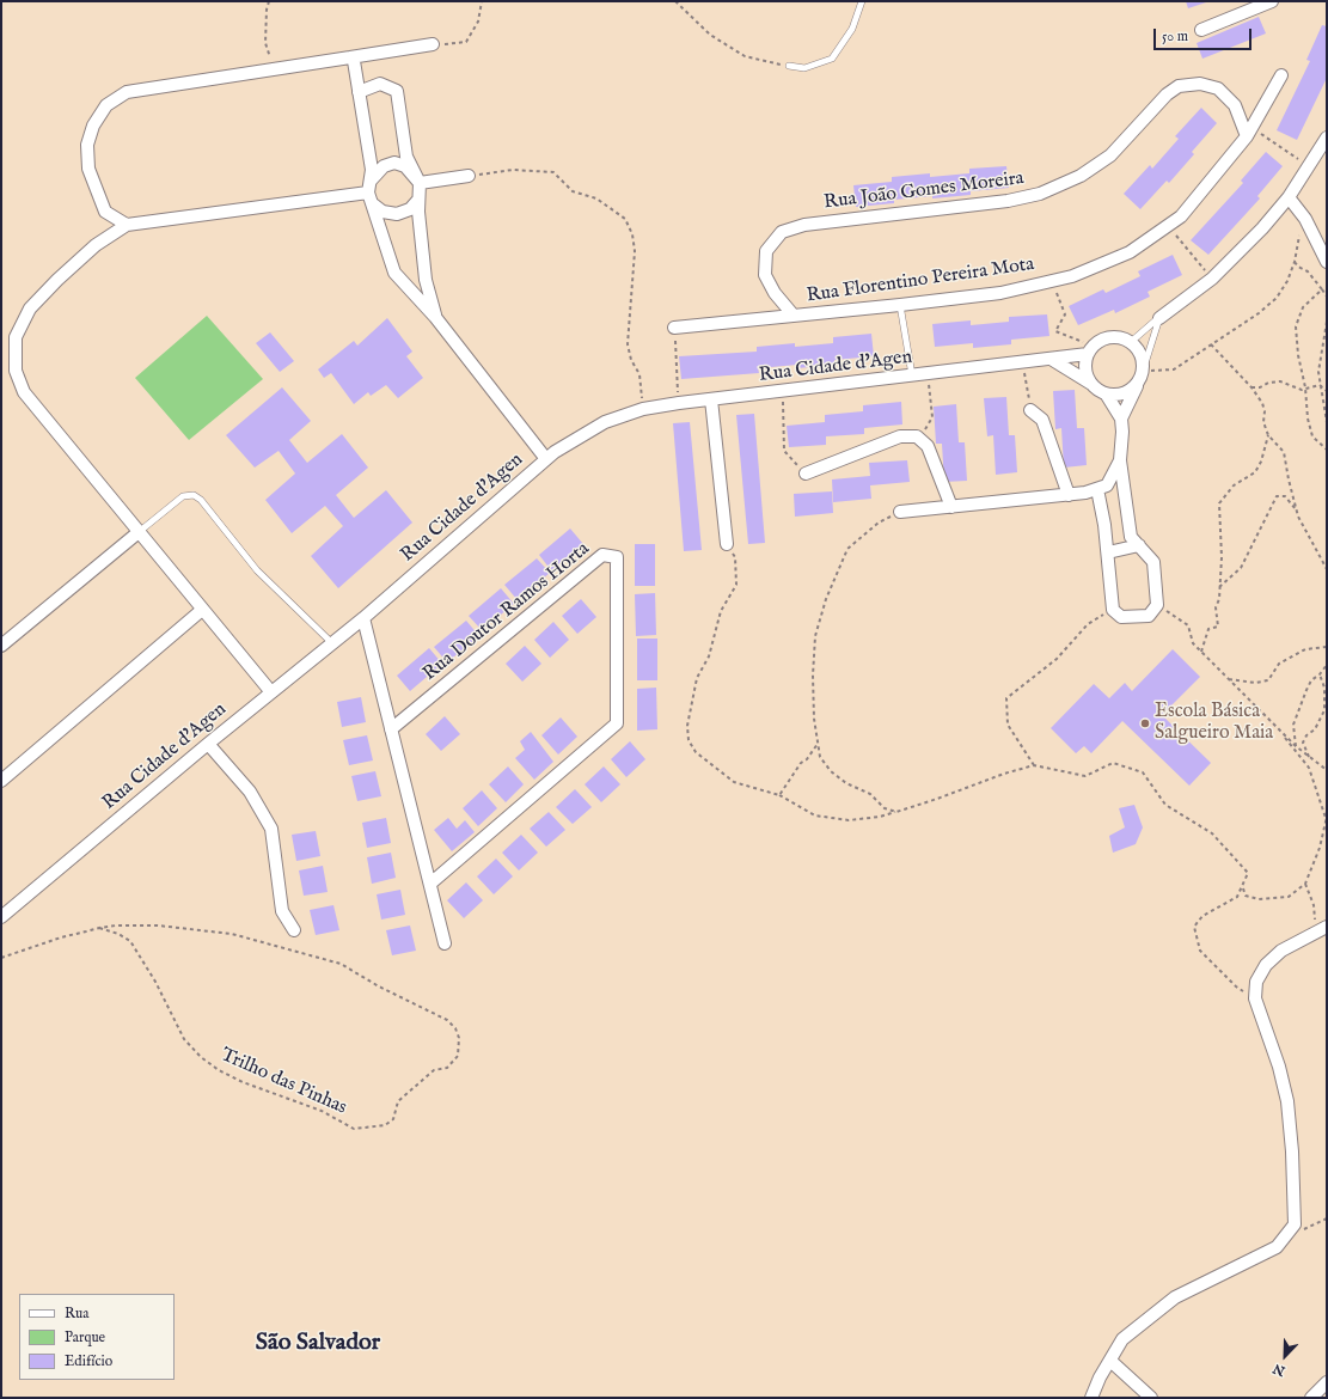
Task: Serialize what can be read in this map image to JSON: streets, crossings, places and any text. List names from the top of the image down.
{
  "streets": {
    "street": [
      "Rua João Gomes Moreira",
      "Rua Florentino Pereira Mota",
      "Rua Cidade d'Agen",
      "Rua Doutor Ramos Horta"
    ],
    "path": ["Trilho das Pinhas"]
  },
  "crossings": [
    ["Rua João Gomes Moreira", "Rua Florentino Pereira Mota"]
  ],
  "districts": ["São Salvador"],
  "places": ["Escola Básica Salgueiro Maia"],
  "legend": ["Rua", "Parque", "Edifício"],
  "scale_bar": "50 m",
  "north": "bottom left"
}
